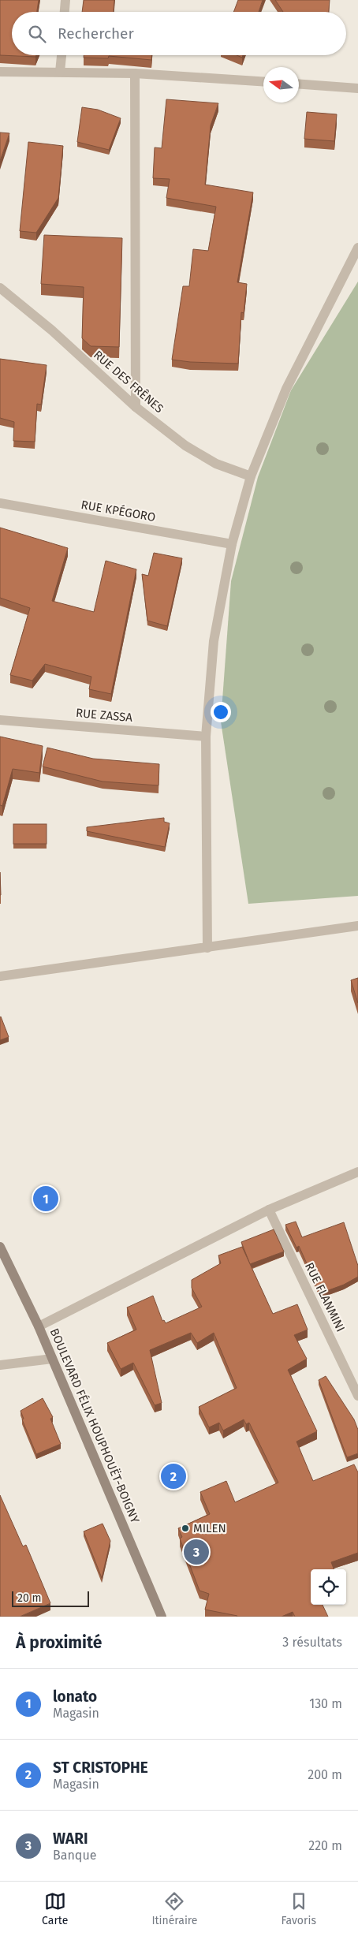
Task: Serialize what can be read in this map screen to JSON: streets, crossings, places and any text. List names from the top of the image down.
{
  "streets": {
    "street": [
      "RUE DES FRÊNES",
      "RUE KPÉGORO",
      "RUE ZASSA",
      "RUE FLANMINI",
      "BOULEVARD FÉLIX HOUPHOUËT-BOIGNY"
    ]
  },
  "places": ["MILEN"],
  "scale_bar": "20 m",
  "north": "left",
  "page": {
    "search": "Rechercher",
    "pins": ["1", "2", "3"],
    "scale": "20 m",
    "heading": ["À proximité", "3 résultats"],
    "list": [
      {
        "mark": "1",
        "name": "lonato",
        "note": "Magasin",
        "value": "130 m"
      },
      {
        "mark": "2",
        "name": "ST CRISTOPHE",
        "note": "Magasin",
        "value": "200 m"
      },
      {
        "mark": "3",
        "name": "WARI",
        "note": "Banque",
        "value": "220 m"
      }
    ],
    "nav": ["Carte", "Itinéraire", "Favoris"]
  }
}
